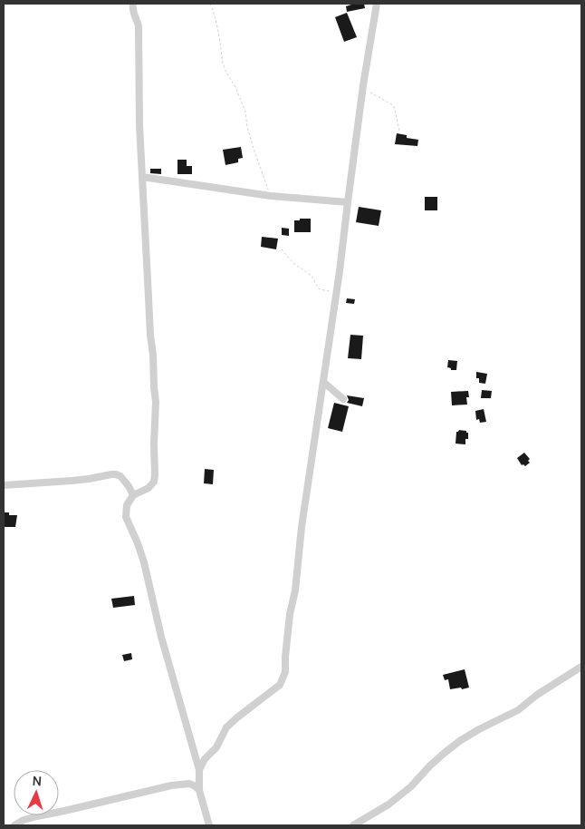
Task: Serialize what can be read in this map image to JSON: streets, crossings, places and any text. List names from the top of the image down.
{
  "north": "top"
}
